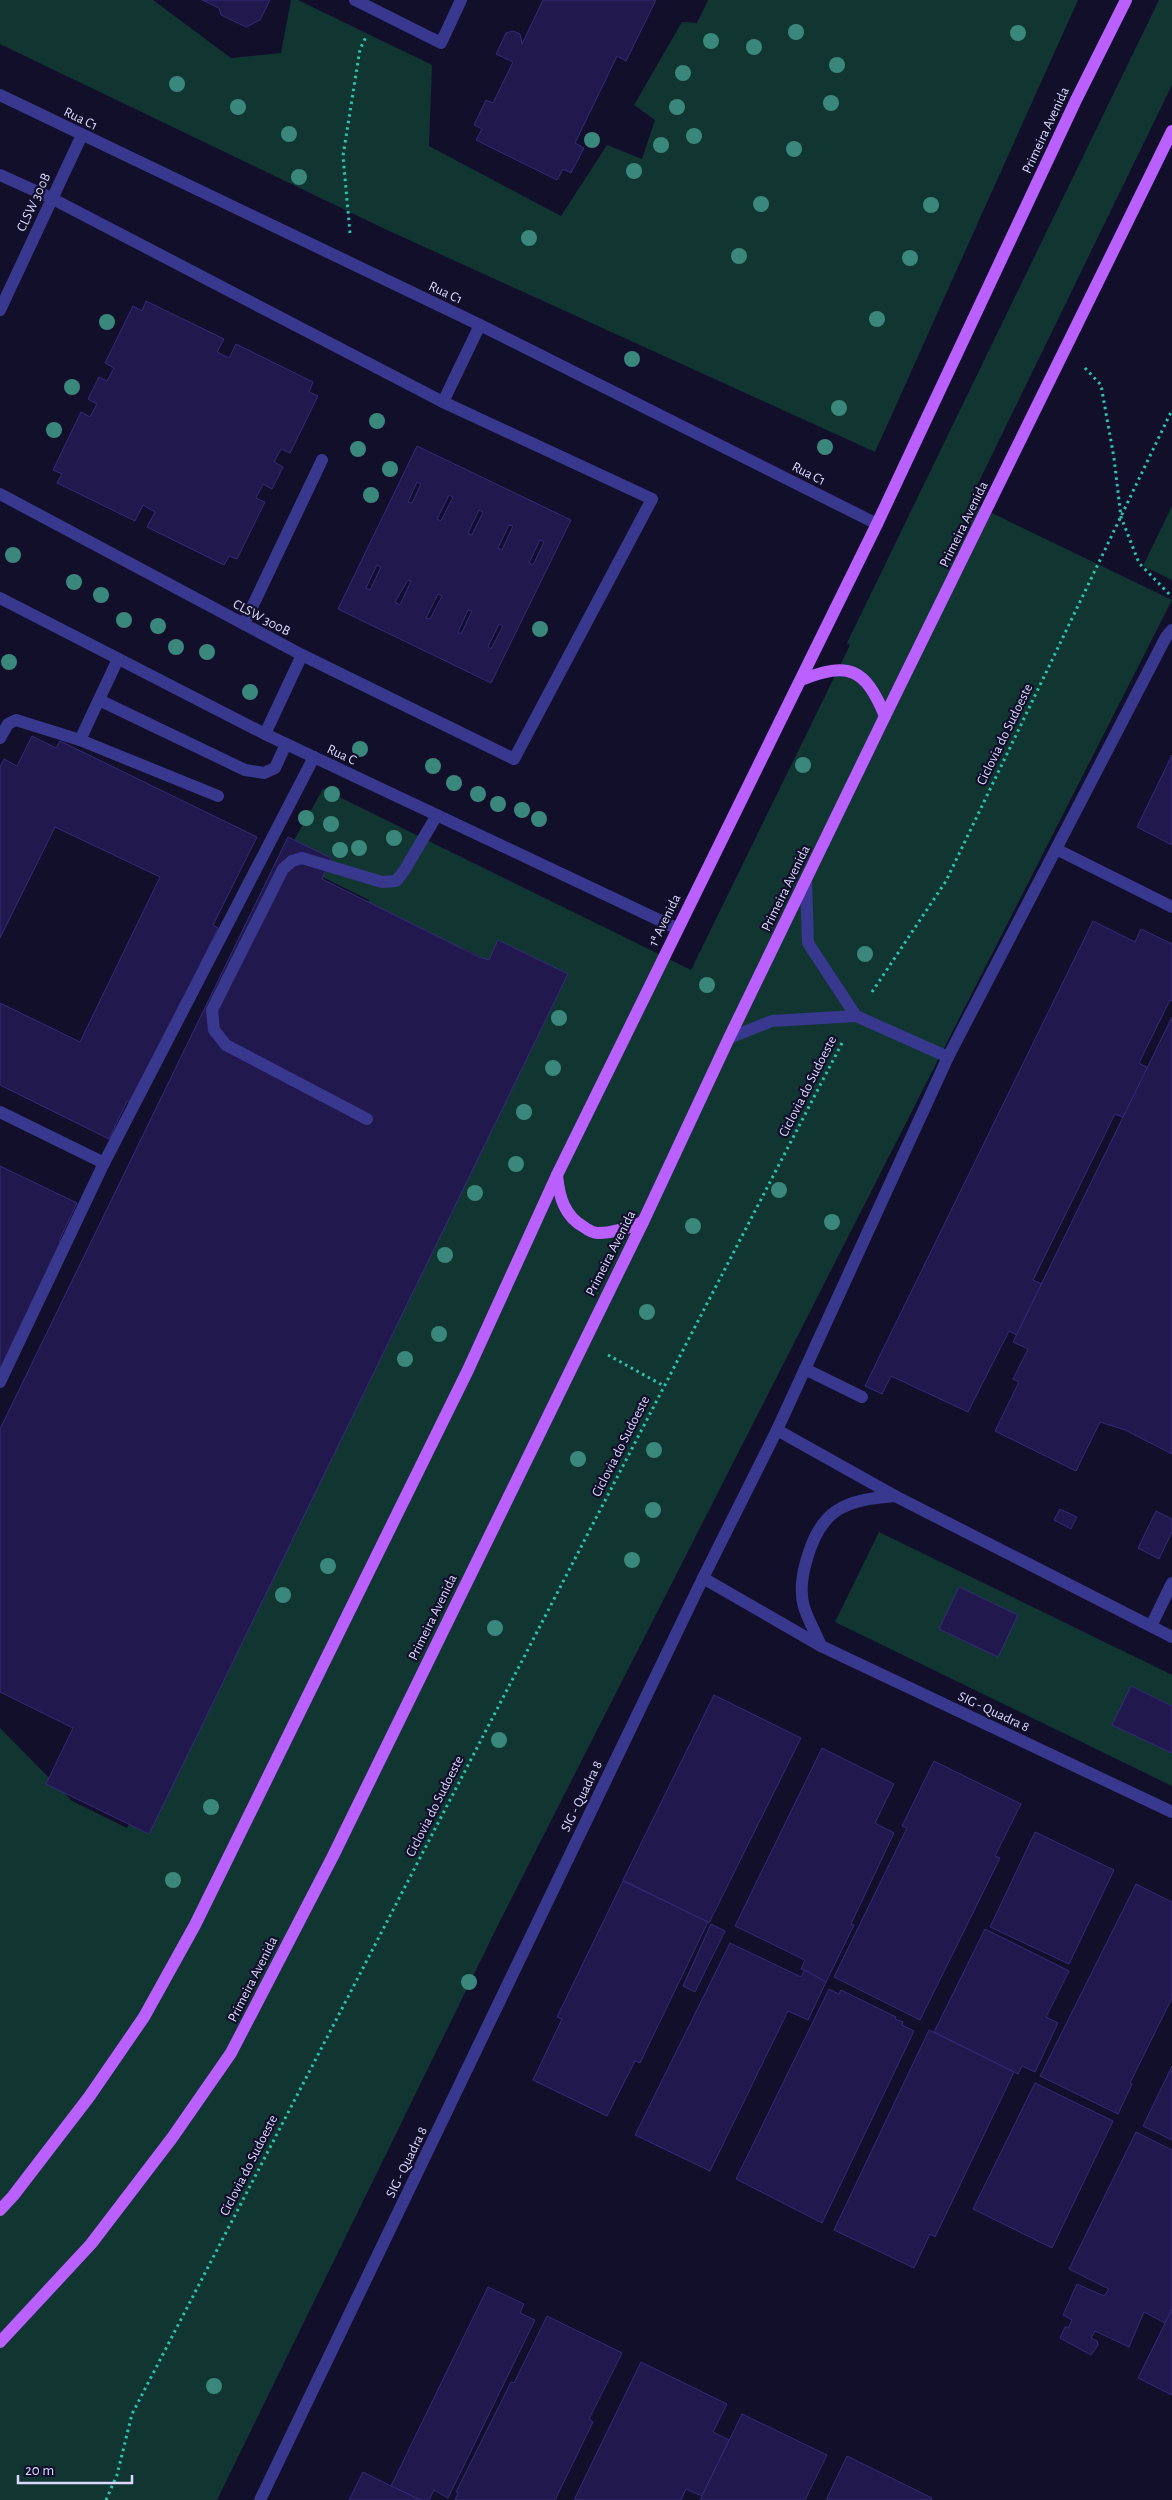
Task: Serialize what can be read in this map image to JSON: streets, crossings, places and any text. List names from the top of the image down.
{
  "streets": {
    "main road": ["Primeira Avenida", "1ª Avenida"],
    "street": [
      "Rua C1",
      "CLSW 300B",
      "Rua C",
      "SIG - Quadra 8"
    ],
    "path": ["Ciclovia do Sudoeste"]
  },
  "crossings": [
    ["Rua C1", "Primeira Avenida"],
    ["Rua C1", "CLSW 300B"],
    ["Primeira Avenida", "1ª Avenida"],
    ["Rua C", "1ª Avenida"]
  ],
  "scale_bar": "20 m"
}
